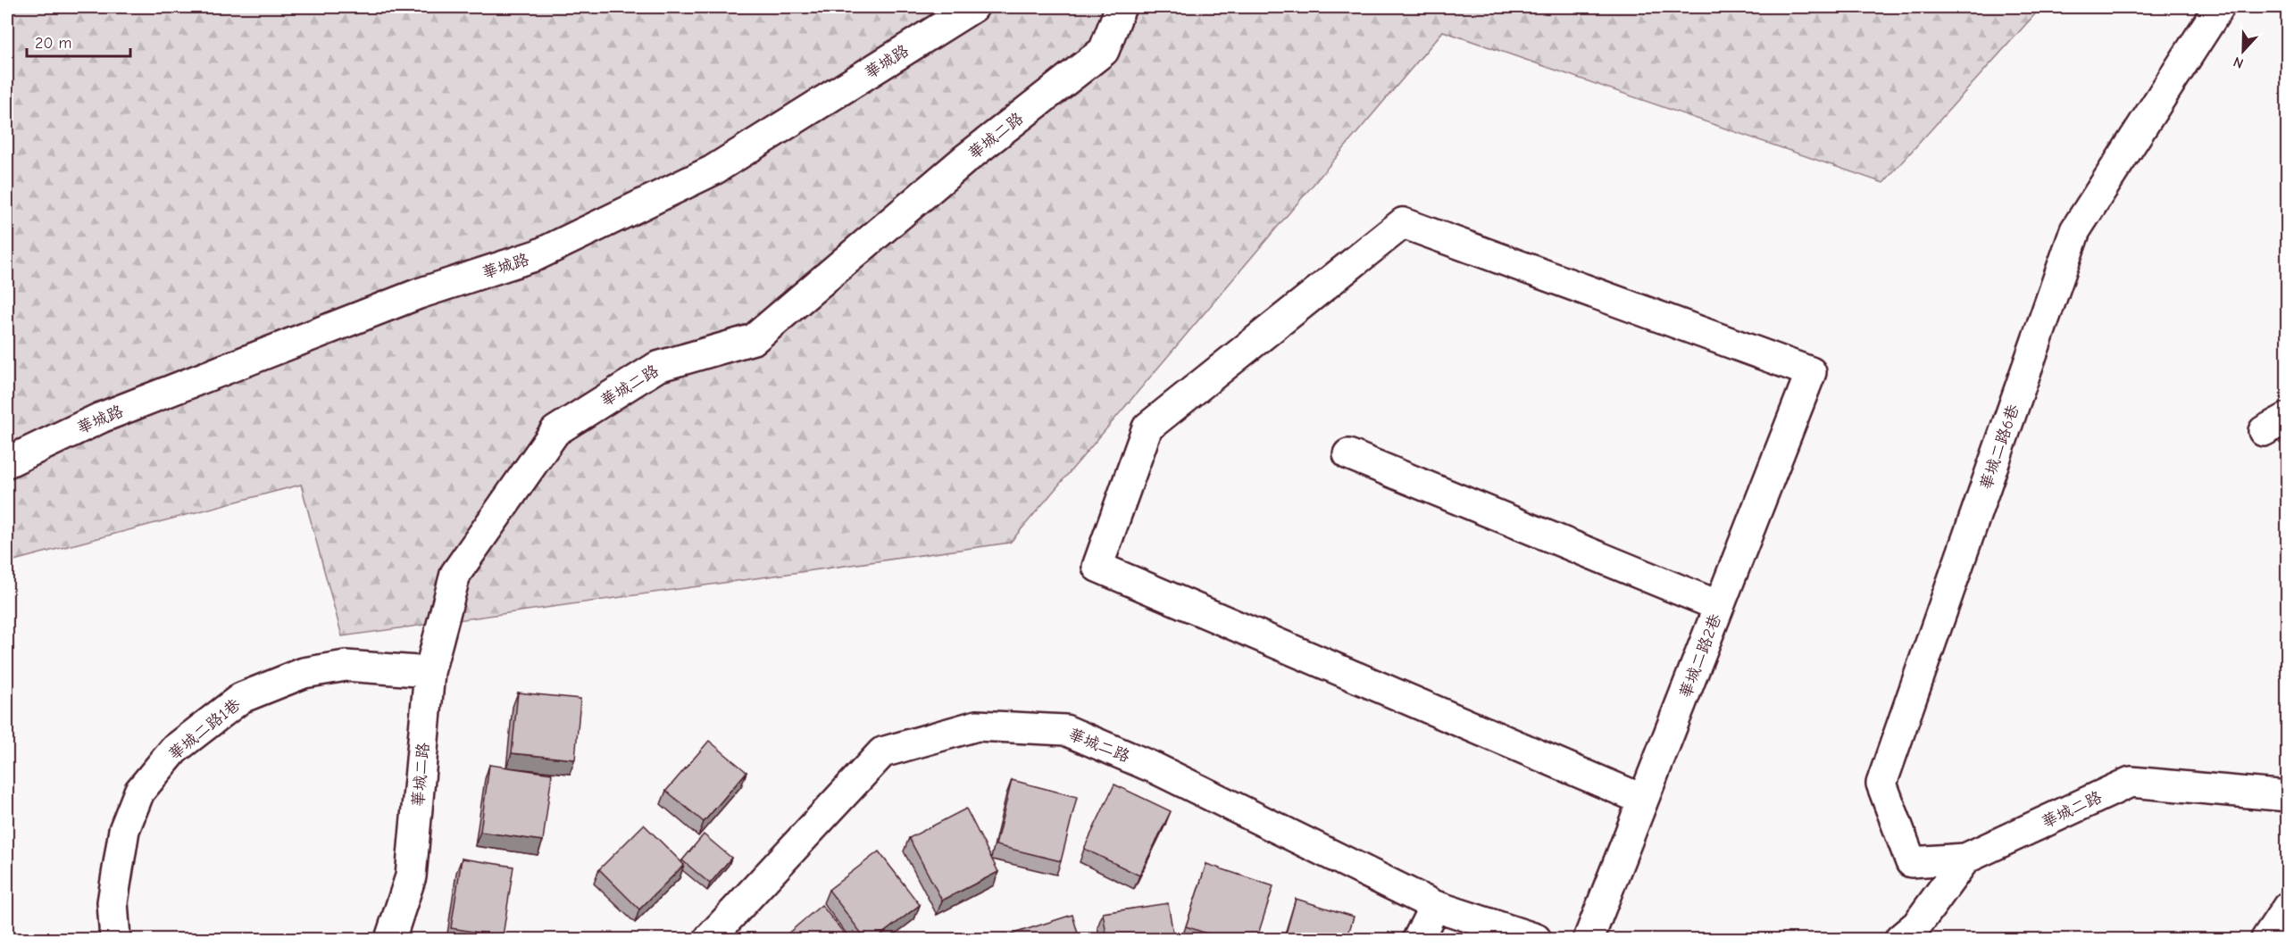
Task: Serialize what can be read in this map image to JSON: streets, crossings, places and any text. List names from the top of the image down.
{
  "streets": {
    "street": [
      "華城路",
      "華城二路",
      "華城二路6巷",
      "華城二路2巷",
      "華城二路1巷"
    ]
  },
  "crossings": [
    ["華城二路", "華城二路6巷"],
    ["華城二路", "華城二路1巷"]
  ],
  "scale_bar": "20 m",
  "north": "bottom"
}
